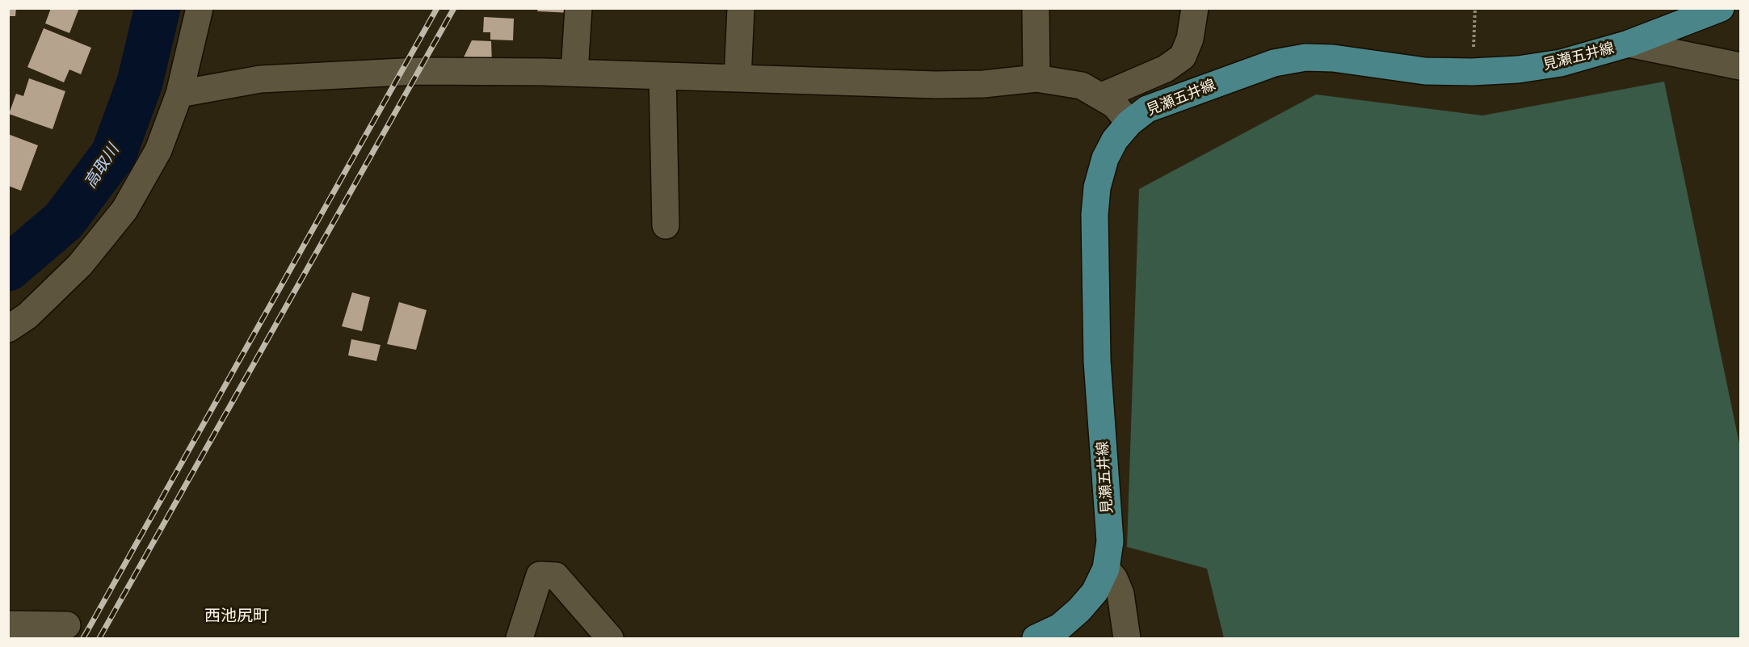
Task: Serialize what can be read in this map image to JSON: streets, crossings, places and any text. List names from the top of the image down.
{
  "streets": {
    "main road": ["見瀬五井線"]
  },
  "districts": ["西池尻町"],
  "water": ["高取川"]
}
